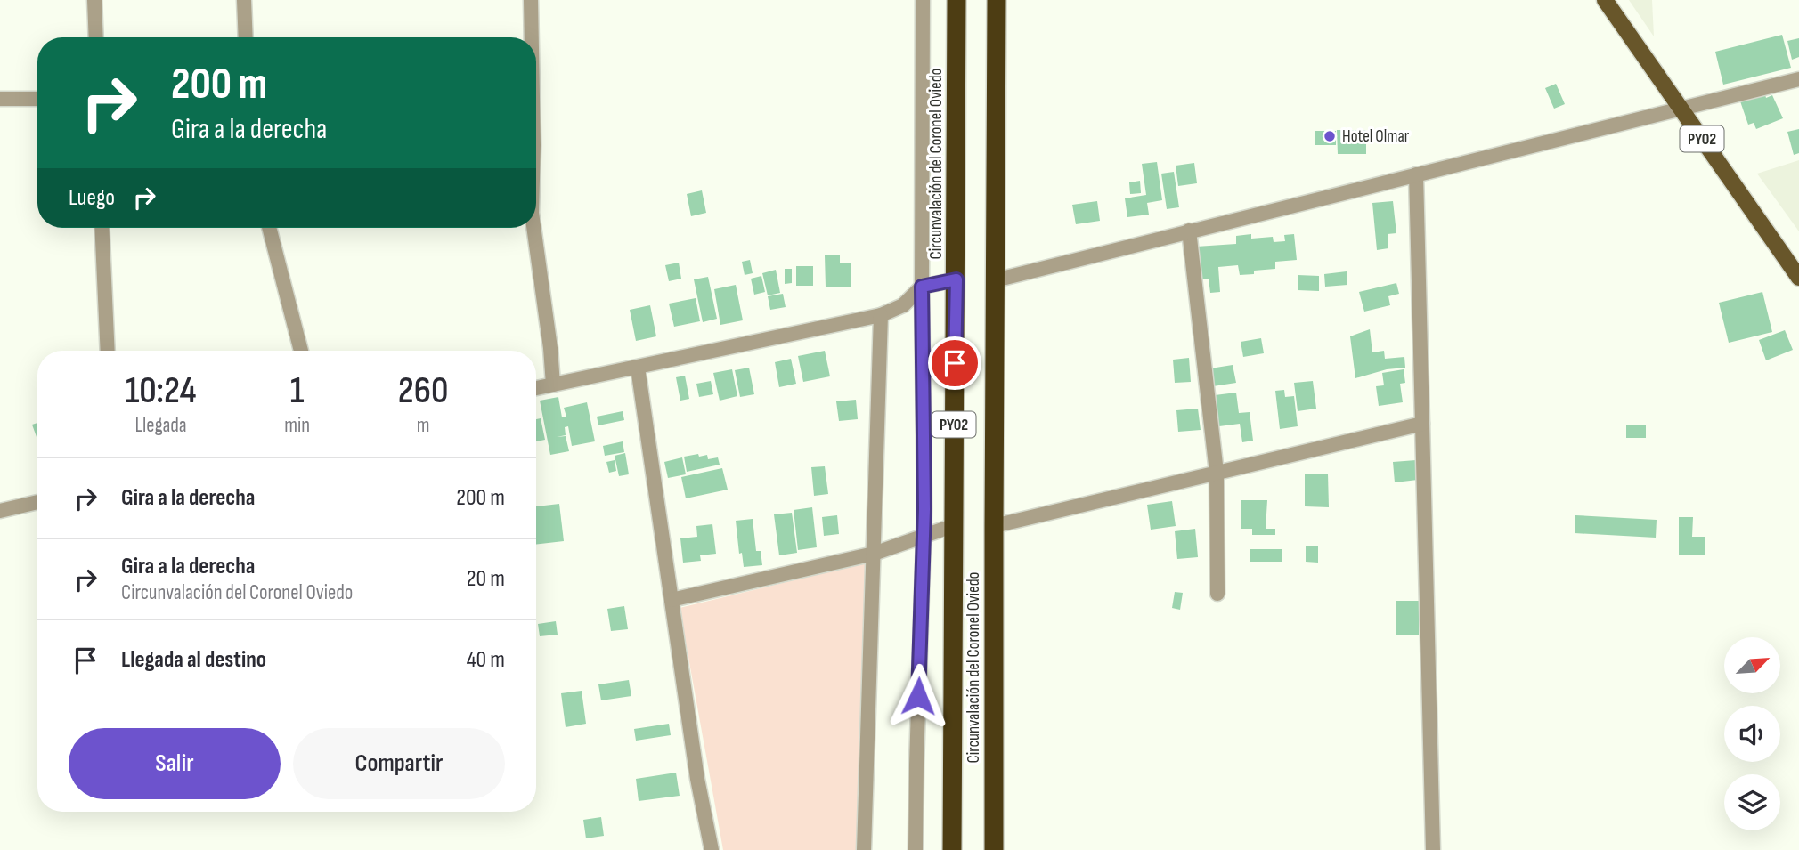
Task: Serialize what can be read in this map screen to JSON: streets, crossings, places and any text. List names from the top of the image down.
{
  "streets": {
    "highway": ["PY02", "Circunvalación del Coronel Oviedo"]
  },
  "places": ["Hotel Olmar"],
  "north": "top right",
  "page": {
    "turn": ["200 m", "Gira a la derecha"],
    "then": "Luego",
    "eta": [
      "10:24",
      "Llegada",
      "1",
      "min",
      "260",
      "m"
    ],
    "list": [
      {
        "name": "Gira a la derecha",
        "value": "200 m"
      },
      {
        "name": "Gira a la derecha",
        "note": "Circunvalación del Coronel Oviedo",
        "value": "20 m"
      },
      {
        "name": "Llegada al destino",
        "value": "40 m"
      }
    ],
    "buttons": ["Salir", "Compartir"]
  }
}
